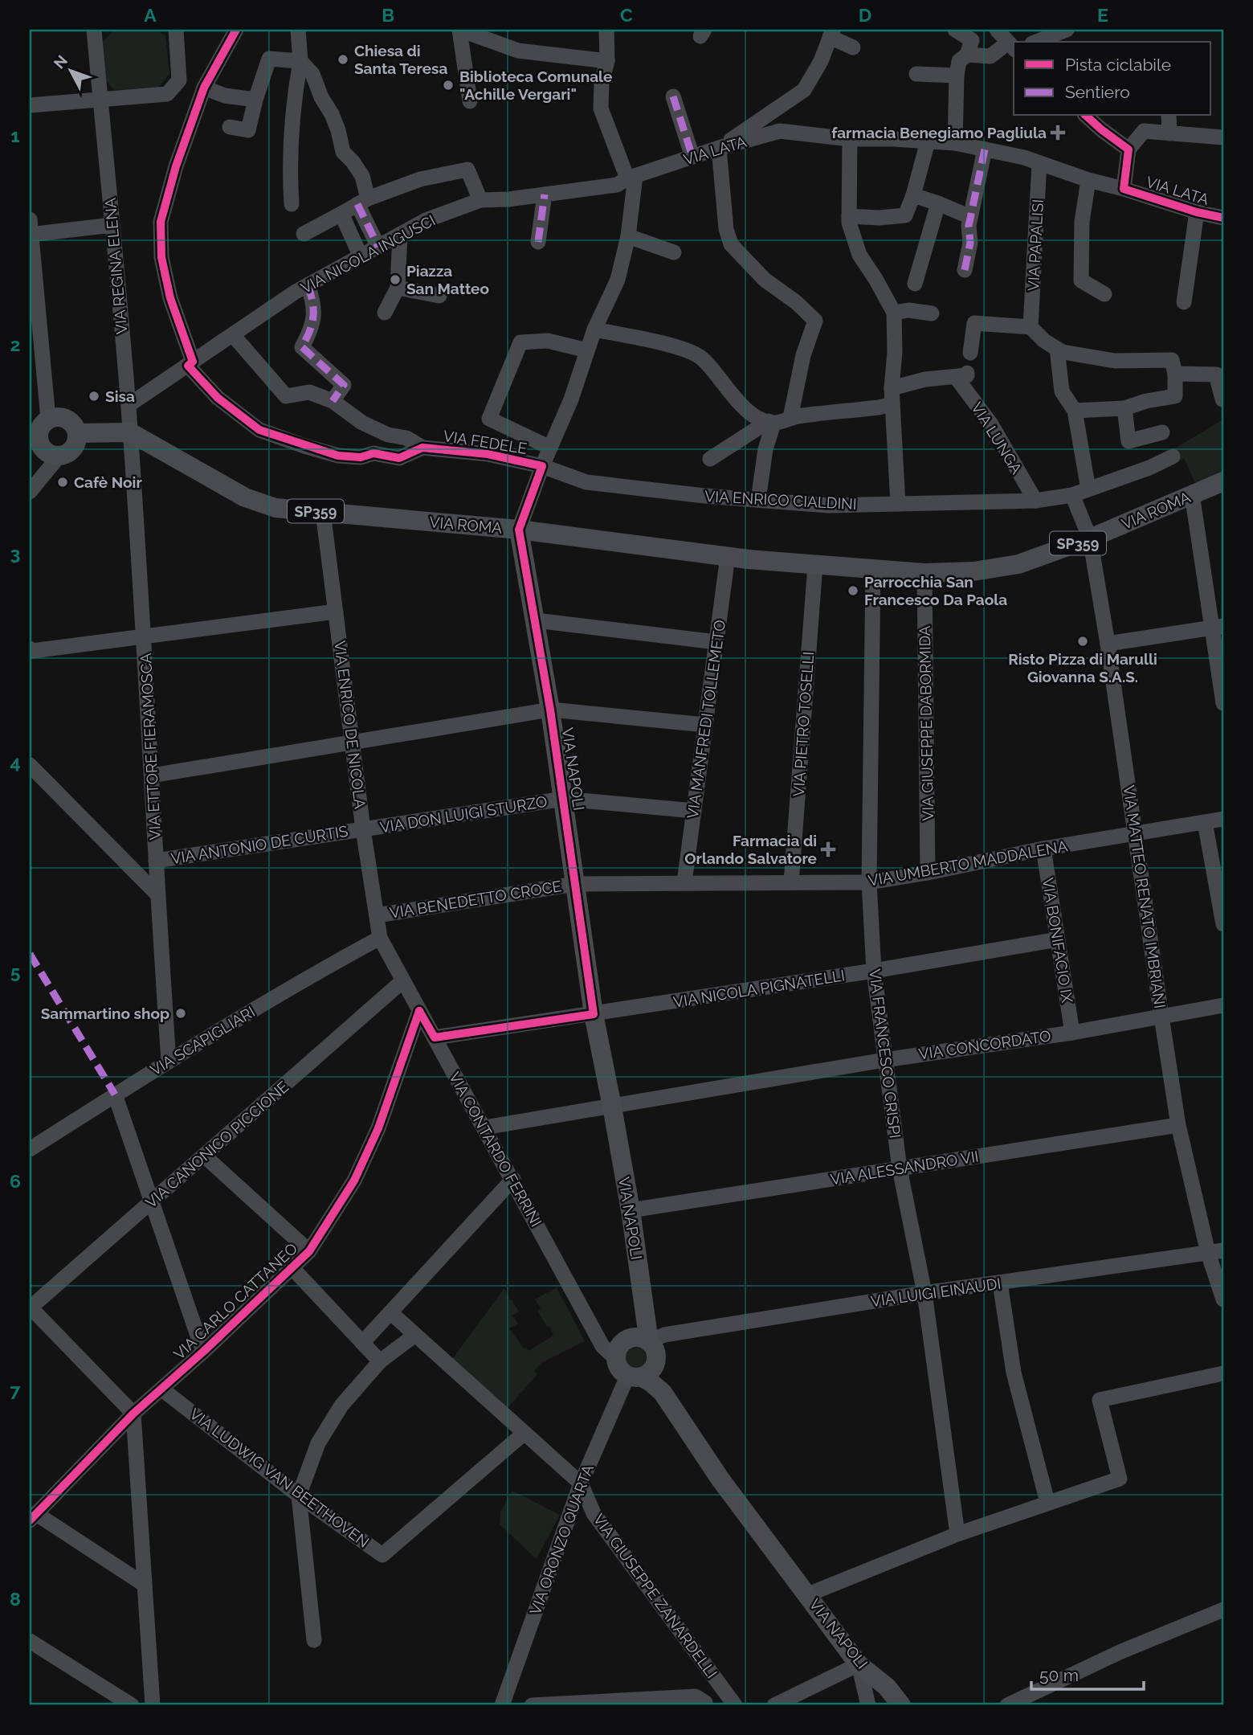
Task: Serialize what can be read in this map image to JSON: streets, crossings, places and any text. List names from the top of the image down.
{
  "streets": {
    "main road": ["VIA ROMA", "SP359", "VIA NAPOLI"],
    "street": [
      "VIA LATA",
      "VIA PAPALISI",
      "VIA NICOLA INGUSCI",
      "VIA REGINA ELENA",
      "VIA LUNGA",
      "VIA FEDELE",
      "VIA ENRICO CIALDINI",
      "VIA MANFREDI TOLLEMETO",
      "VIA GIUSEPPE DABORMIDA",
      "VIA PIETRO TOSELLI",
      "VIA ENRICO DE NICOLA",
      "VIA ETTORE FIERAMOSCA",
      "VIA DON LUIGI STURZO",
      "VIA ANTONIO DE CURTIS",
      "VIA UMBERTO MADDALENA",
      "VIA MATTEO RENATO IMBRIANI",
      "VIA BENEDETTO CROCE",
      "VIA BONIFACIO IX",
      "VIA NICOLA PIGNATELLI",
      "VIA SCAPIGLIARI",
      "VIA CONCORDATO",
      "VIA FRANCESCO CRISPI",
      "VIA CANONICO PICCIONE",
      "VIA CONTARDO FERRINI",
      "VIA ALESSANDRO VII",
      "VIA LUIGI EINAUDI",
      "VIA CARLO CATTANEO",
      "VIA LUDWIG VAN BEETHOVEN",
      "VIA ORONZO QUARTA",
      "VIA GIUSEPPE ZANARDELLI"
    ]
  },
  "crossings": [
    ["VIA LATA", "VIA PAPALISI"],
    ["VIA LATA", "VIA NICOLA INGUSCI"],
    ["VIA NICOLA INGUSCI", "VIA REGINA ELENA"],
    ["VIA REGINA ELENA", "VIA ROMA"],
    ["VIA REGINA ELENA", "VIA ETTORE FIERAMOSCA"],
    ["VIA LUNGA", "VIA ENRICO CIALDINI"],
    ["VIA FEDELE", "VIA ENRICO CIALDINI"],
    ["VIA ENRICO CIALDINI", "VIA MATTEO RENATO IMBRIANI"],
    ["VIA ROMA", "SP359"],
    ["VIA ROMA", "VIA MANFREDI TOLLEMETO"],
    ["VIA ROMA", "VIA GIUSEPPE DABORMIDA"],
    ["VIA ROMA", "VIA PIETRO TOSELLI"],
    ["VIA ROMA", "VIA ENRICO DE NICOLA"],
    ["VIA ROMA", "VIA ETTORE FIERAMOSCA"],
    ["VIA ROMA", "VIA NAPOLI"],
    ["VIA ROMA", "VIA MATTEO RENATO IMBRIANI"],
    ["VIA ROMA", "VIA FRANCESCO CRISPI"],
    ["SP359", "VIA GIUSEPPE DABORMIDA"],
    ["SP359", "VIA FRANCESCO CRISPI"],
    ["VIA MANFREDI TOLLEMETO", "VIA DON LUIGI STURZO"],
    ["VIA MANFREDI TOLLEMETO", "VIA UMBERTO MADDALENA"],
    ["VIA GIUSEPPE DABORMIDA", "VIA UMBERTO MADDALENA"],
    ["VIA PIETRO TOSELLI", "VIA UMBERTO MADDALENA"],
    ["VIA ENRICO DE NICOLA", "VIA DON LUIGI STURZO"],
    ["VIA ENRICO DE NICOLA", "VIA ANTONIO DE CURTIS"],
    ["VIA ENRICO DE NICOLA", "VIA BENEDETTO CROCE"],
    ["VIA ENRICO DE NICOLA", "VIA SCAPIGLIARI"],
    ["VIA ENRICO DE NICOLA", "VIA CONTARDO FERRINI"],
    ["VIA ETTORE FIERAMOSCA", "VIA ANTONIO DE CURTIS"],
    ["VIA ETTORE FIERAMOSCA", "VIA SCAPIGLIARI"],
    ["VIA NAPOLI", "VIA DON LUIGI STURZO"],
    ["VIA NAPOLI", "VIA UMBERTO MADDALENA"],
    ["VIA NAPOLI", "VIA BENEDETTO CROCE"],
    ["VIA NAPOLI", "VIA NICOLA PIGNATELLI"],
    ["VIA NAPOLI", "VIA CONCORDATO"],
    ["VIA NAPOLI", "VIA CONTARDO FERRINI"],
    ["VIA NAPOLI", "VIA ALESSANDRO VII"],
    ["VIA NAPOLI", "VIA LUIGI EINAUDI"],
    ["VIA NAPOLI", "VIA ORONZO QUARTA"],
    ["VIA DON LUIGI STURZO", "VIA ANTONIO DE CURTIS"],
    ["VIA UMBERTO MADDALENA", "VIA MATTEO RENATO IMBRIANI"],
    ["VIA UMBERTO MADDALENA", "VIA BENEDETTO CROCE"],
    ["VIA UMBERTO MADDALENA", "VIA BONIFACIO IX"],
    ["VIA UMBERTO MADDALENA", "VIA FRANCESCO CRISPI"],
    ["VIA MATTEO RENATO IMBRIANI", "VIA CONCORDATO"],
    ["VIA MATTEO RENATO IMBRIANI", "VIA ALESSANDRO VII"],
    ["VIA MATTEO RENATO IMBRIANI", "VIA LUIGI EINAUDI"],
    ["VIA BONIFACIO IX", "VIA NICOLA PIGNATELLI"],
    ["VIA BONIFACIO IX", "VIA CONCORDATO"],
    ["VIA NICOLA PIGNATELLI", "VIA FRANCESCO CRISPI"],
    ["VIA NICOLA PIGNATELLI", "VIA CONTARDO FERRINI"],
    ["VIA SCAPIGLIARI", "VIA CONTARDO FERRINI"],
    ["VIA CONCORDATO", "VIA FRANCESCO CRISPI"],
    ["VIA CONCORDATO", "VIA CONTARDO FERRINI"],
    ["VIA FRANCESCO CRISPI", "VIA ALESSANDRO VII"],
    ["VIA FRANCESCO CRISPI", "VIA LUIGI EINAUDI"],
    ["VIA CANONICO PICCIONE", "VIA CONTARDO FERRINI"],
    ["VIA CONTARDO FERRINI", "VIA LUIGI EINAUDI"],
    ["VIA CONTARDO FERRINI", "VIA CARLO CATTANEO"],
    ["VIA CONTARDO FERRINI", "VIA ORONZO QUARTA"],
    ["VIA LUIGI EINAUDI", "VIA ORONZO QUARTA"],
    ["VIA CARLO CATTANEO", "VIA LUDWIG VAN BEETHOVEN"],
    ["VIA ORONZO QUARTA", "VIA GIUSEPPE ZANARDELLI"]
  ],
  "places": {
    "other": [
      "Chiesa di Santa Teresa",
      "Biblioteca Comunale \"Achille Vergari\"",
      "Piazza San Matteo",
      "Sisa",
      "Cafè Noir",
      "Parrocchia San Francesco Da Paola",
      "Risto Pizza di Marulli Giovanna S.A.S.",
      "Sammartino shop"
    ],
    "health": ["farmacia Benegiamo Pagliula", "Farmacia di Orlando Salvatore"]
  },
  "legend": ["Pista ciclabile", "Sentiero"],
  "scale_bar": "50 m",
  "north": "top left",
  "grid": {
    "columns": [
      "A",
      "B",
      "C",
      "D",
      "E"
    ],
    "rows": [
      "1",
      "2",
      "3",
      "4",
      "5",
      "6",
      "7",
      "8"
    ]
  }
}
